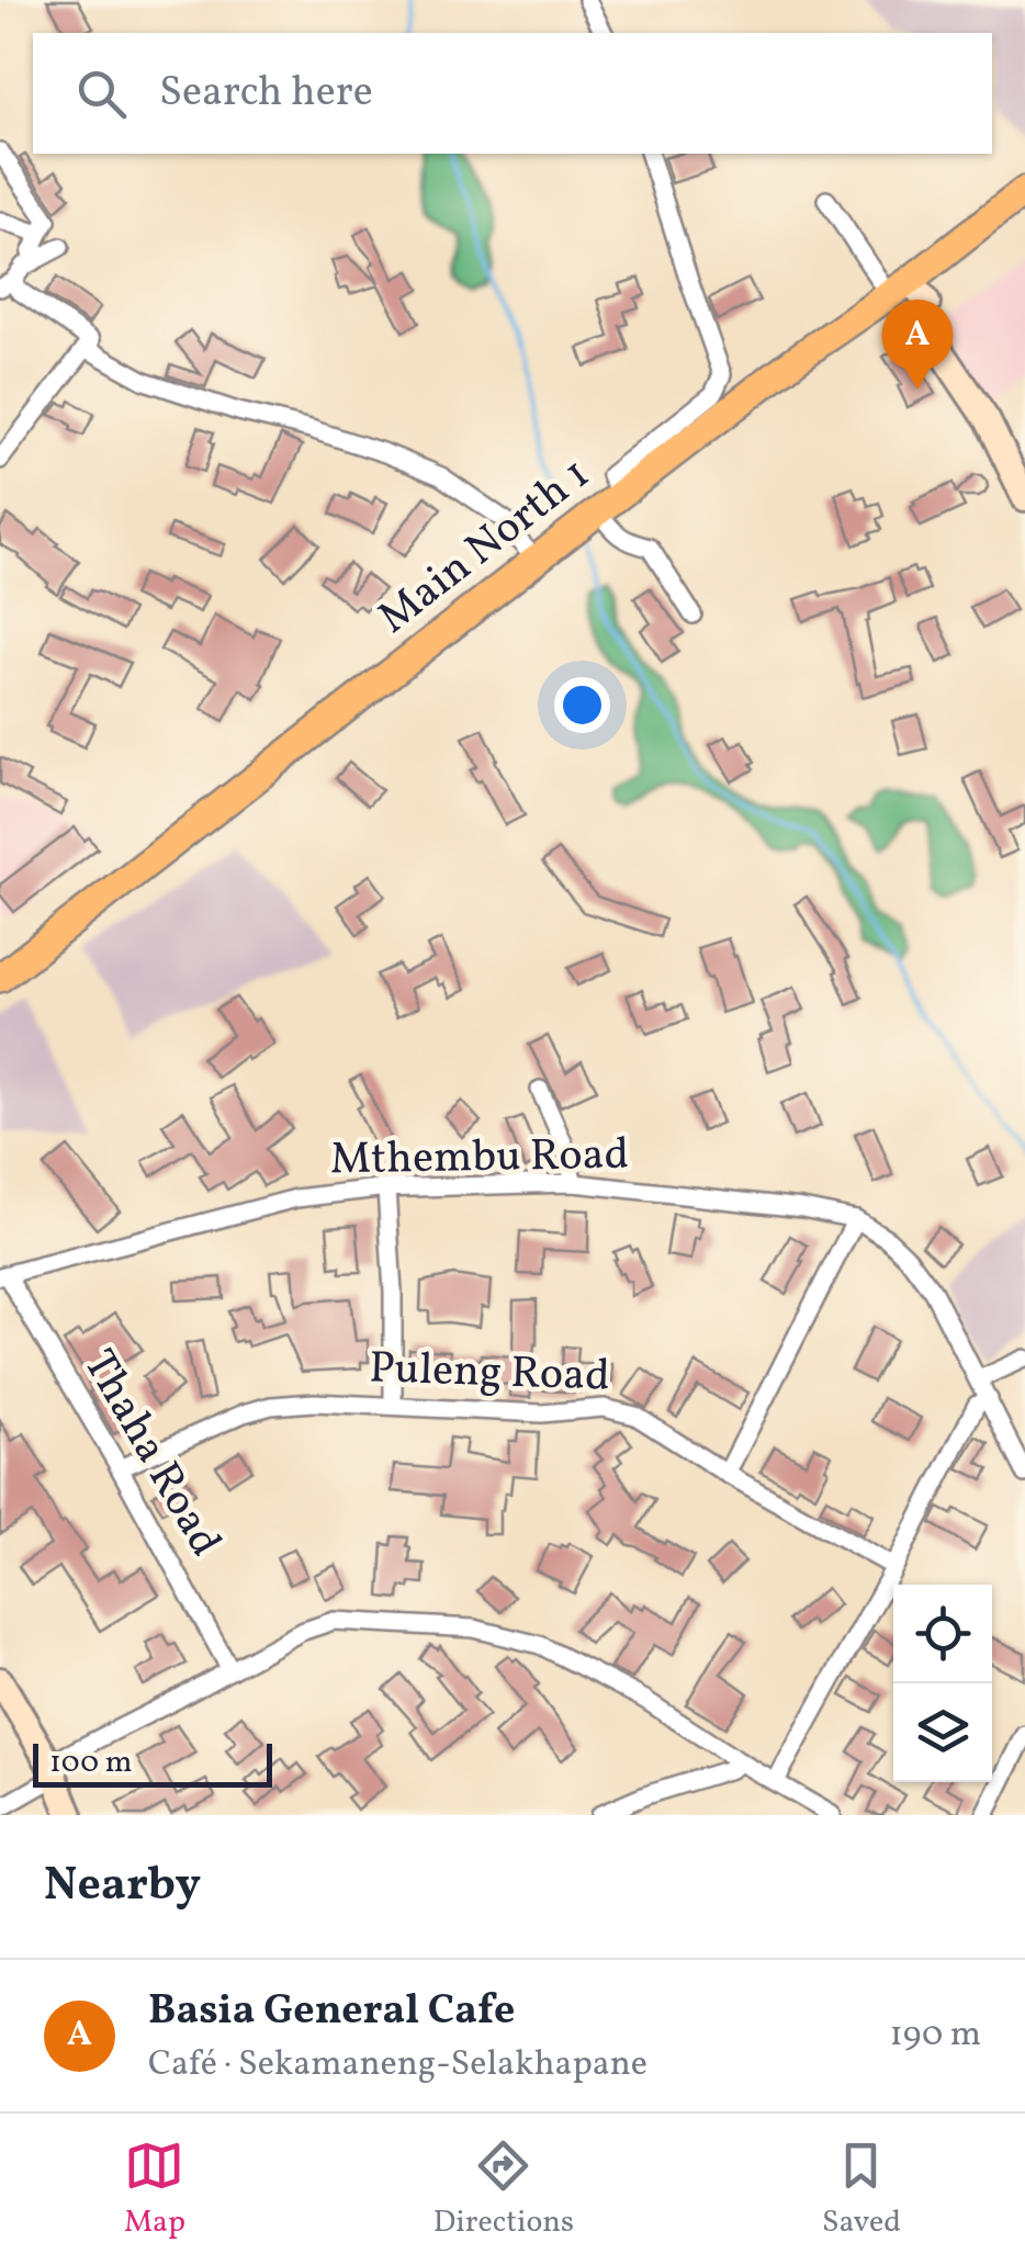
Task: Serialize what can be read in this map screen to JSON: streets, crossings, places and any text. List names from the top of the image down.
{
  "streets": {
    "main road": ["Main North 1"],
    "street": ["Mthembu Road", "Puleng Road", "Thaha Road"]
  },
  "crossings": [
    ["Mthembu Road", "Thaha Road"],
    ["Puleng Road", "Thaha Road"]
  ],
  "scale_bar": "100 m",
  "page": {
    "search": "Search here",
    "pins": "A",
    "scale": "100 m",
    "heading": "Nearby",
    "list": [
      {
        "mark": "A",
        "name": "Basia General Cafe",
        "note": "Café · Sekamaneng-Selakhapane",
        "value": "190 m"
      }
    ],
    "nav": ["Map", "Directions", "Saved"]
  }
}
